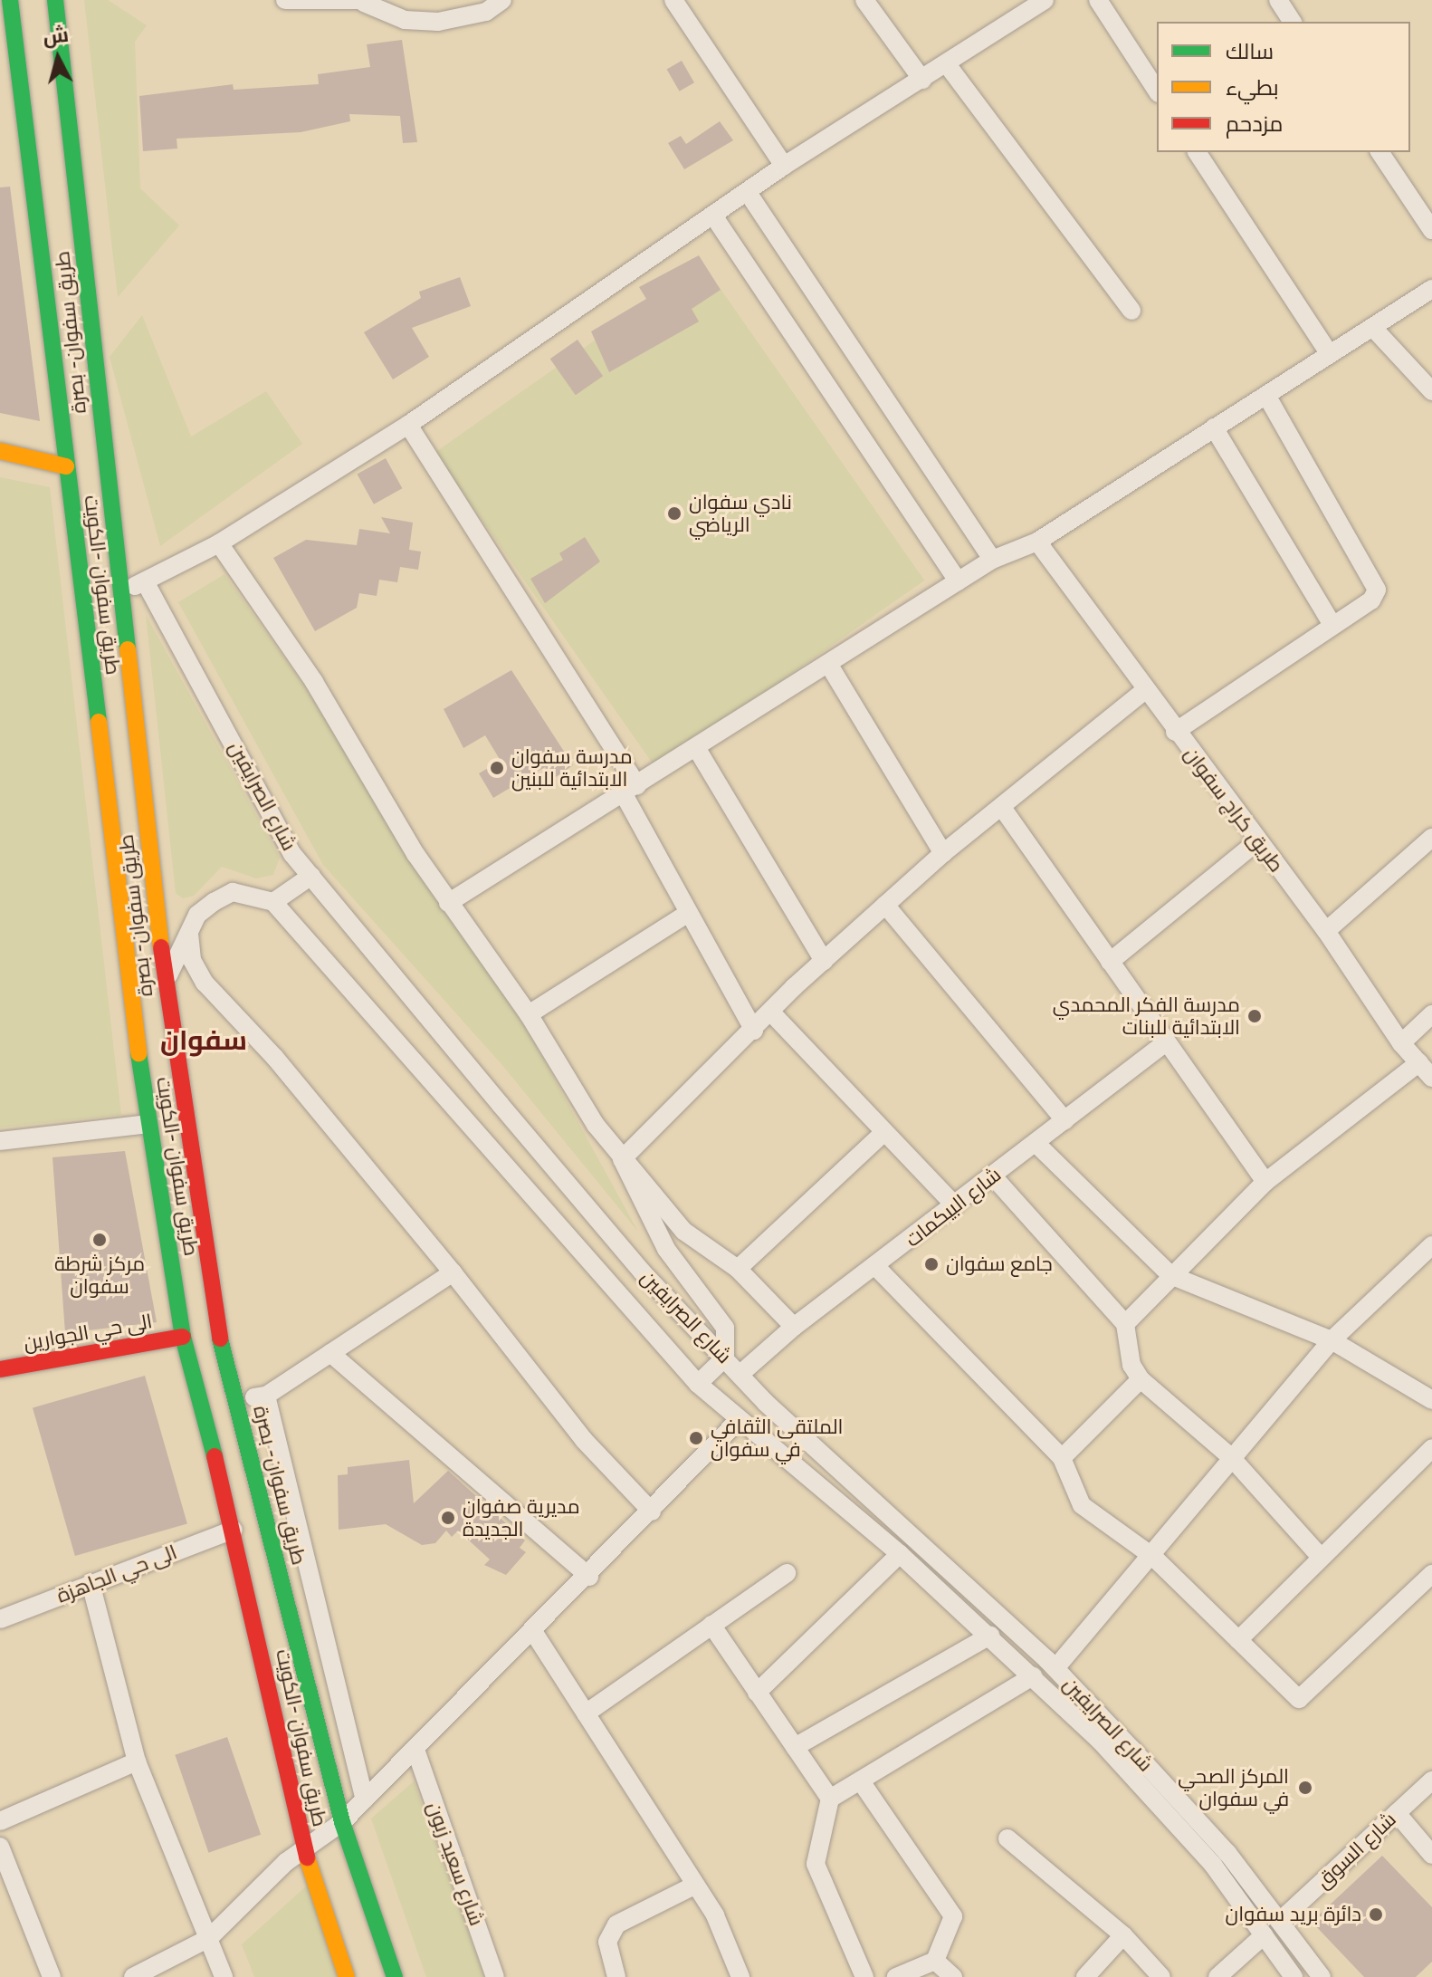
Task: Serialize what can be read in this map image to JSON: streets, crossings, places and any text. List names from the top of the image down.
{
  "streets": {
    "main road": ["طريق سفوان- بصرة", "طريق سفوان -الكويت", "الى حي الجوارين"],
    "street": [
      "شارع الصرايفين",
      "طريق كراج سفوان",
      "شارع البيكمات",
      "الى حي الجاهزة",
      "شارع السوق",
      "شارع سعيد زبون"
    ]
  },
  "crossings": [
    ["طريق سفوان -الكويت", "الى حي الجوارين"],
    ["طريق سفوان -الكويت", "الى حي الجاهزة"],
    ["شارع الصرايفين", "شارع البيكمات"],
    ["شارع الصرايفين", "شارع السوق"]
  ],
  "districts": ["سفوان"],
  "places": [
    "نادي سفوان الرياضي",
    "مدرسة سفوان الابتدائية للبنين",
    "مدرسة الفكر المحمدي الابتدائية للبنات",
    "مركز شرطة سفوان",
    "جامع سفوان",
    "الملتقى الثقافي في سفوان",
    "مديرية صفوان الجديدة",
    "المركز الصحي في سفوان",
    "دائرة بريد سفوان"
  ],
  "legend": ["سالك", "بطيء", "مزدحم"],
  "north": "top"
}
